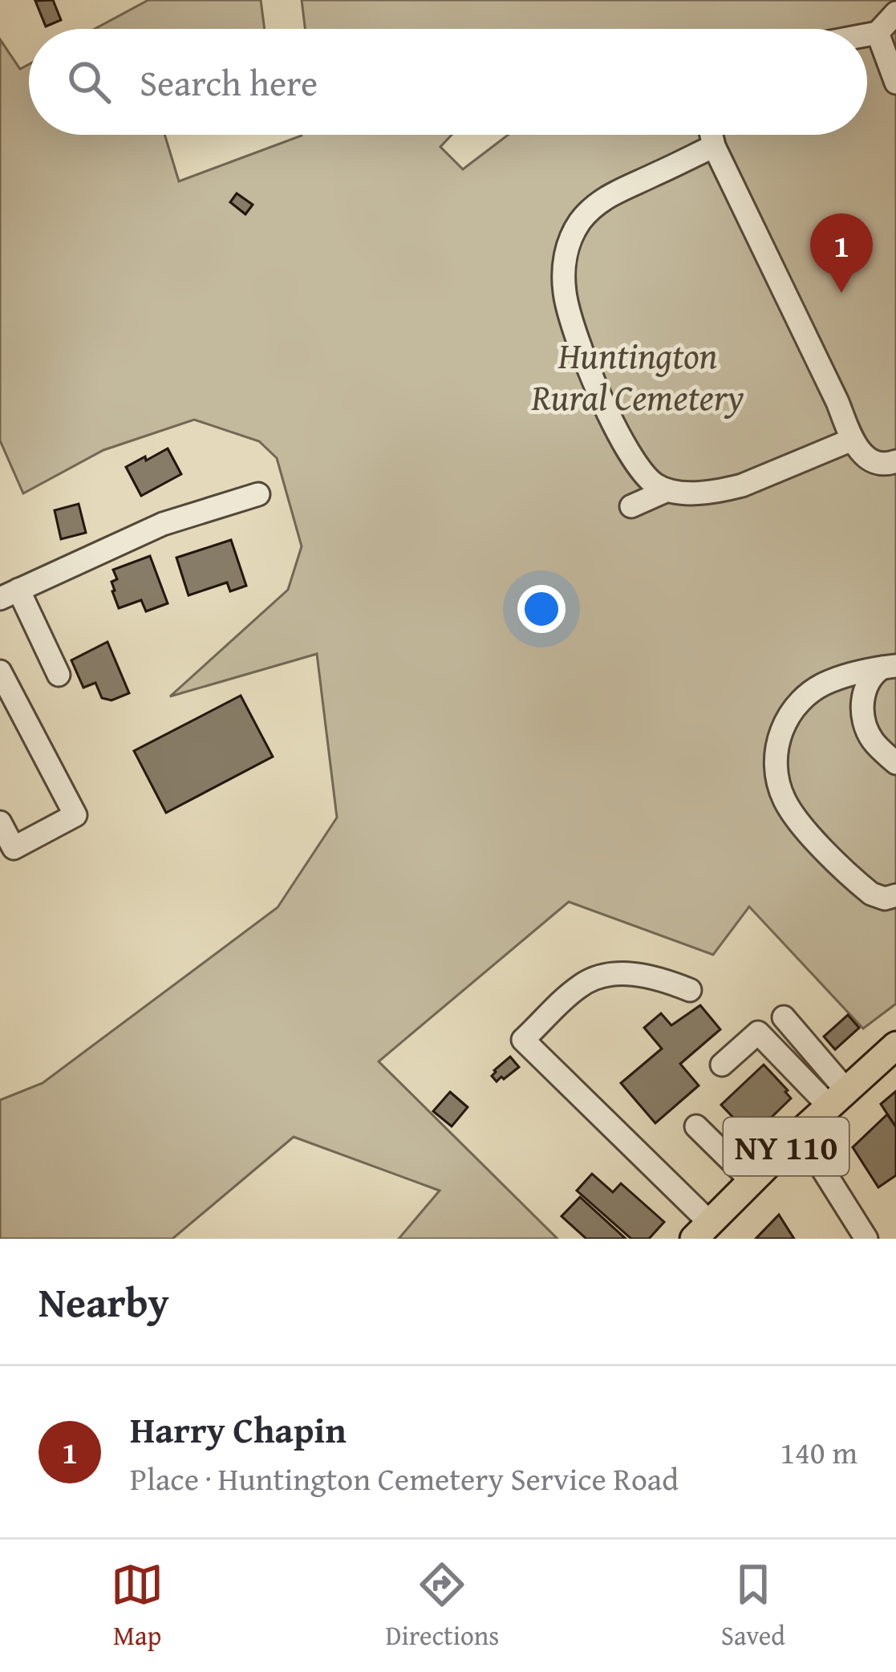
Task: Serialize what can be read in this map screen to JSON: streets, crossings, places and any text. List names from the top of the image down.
{
  "streets": {
    "main road": ["NY 110"]
  },
  "parks": ["Huntington Rural Cemetery"],
  "page": {
    "search": "Search here",
    "pins": "1",
    "heading": "Nearby",
    "list": [
      {
        "mark": "1",
        "name": "Harry Chapin",
        "note": "Place · Huntington Cemetery Service Road",
        "value": "140 m"
      }
    ],
    "nav": ["Map", "Directions", "Saved"]
  }
}
